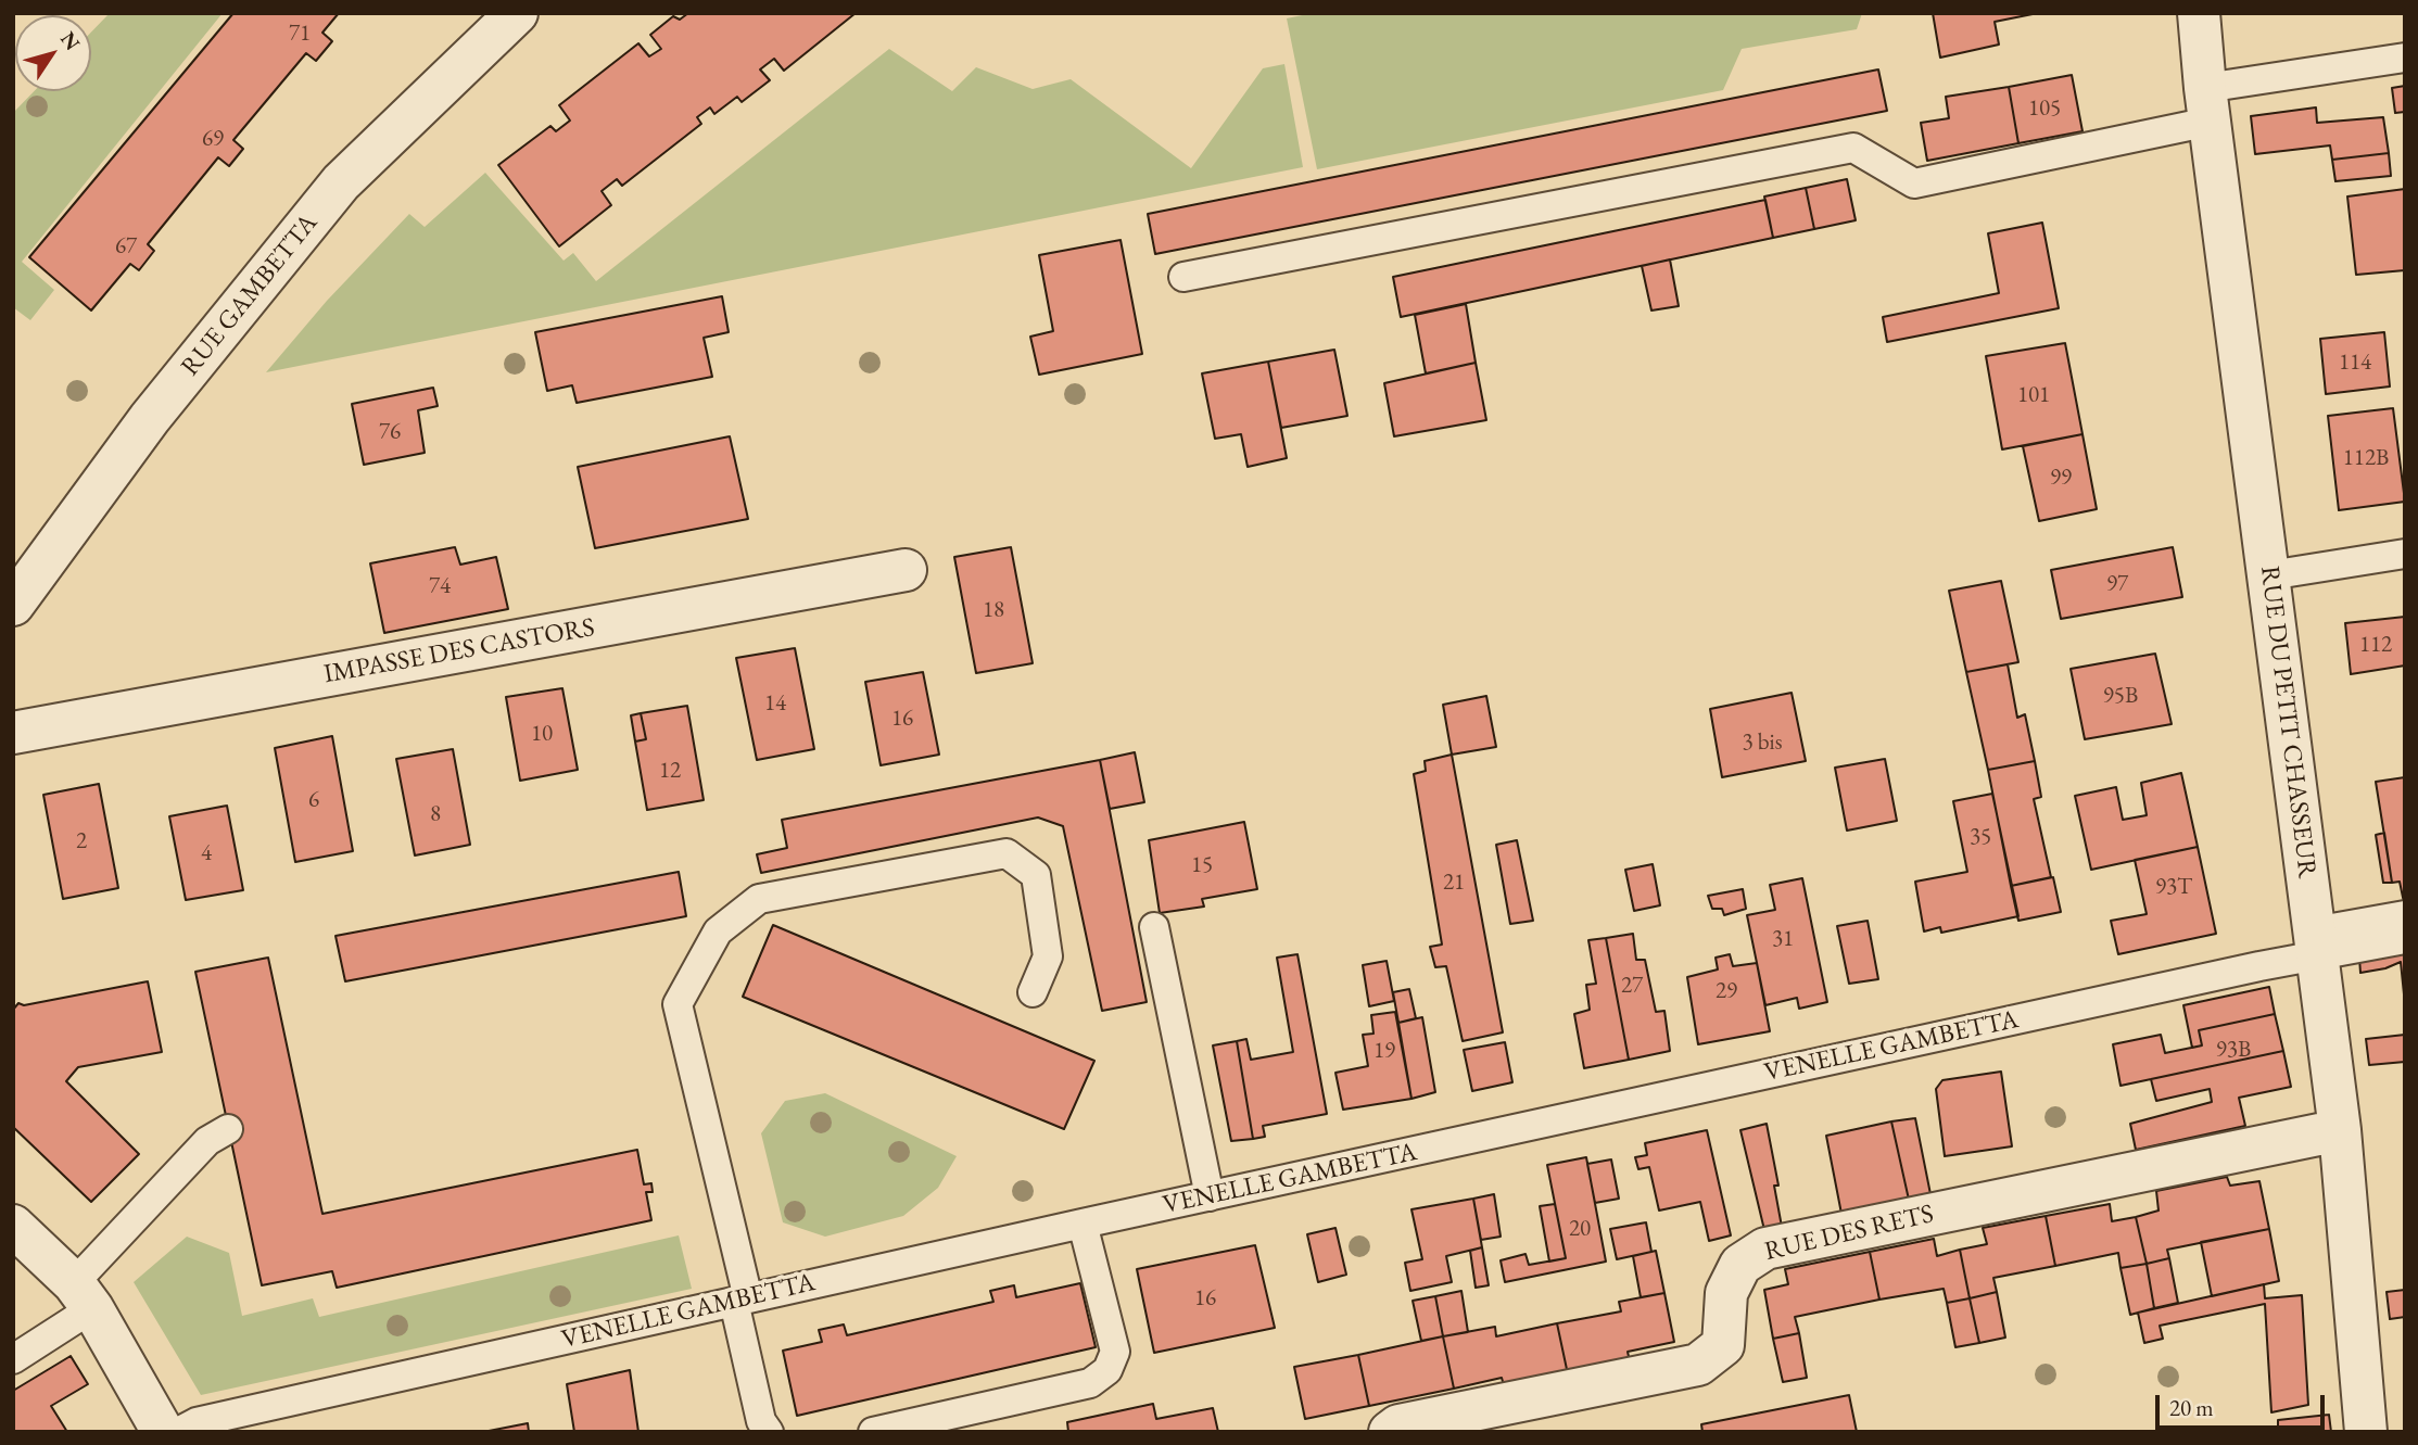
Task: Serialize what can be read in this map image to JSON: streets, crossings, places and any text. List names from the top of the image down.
{
  "streets": {
    "street": [
      "RUE GAMBETTA",
      "IMPASSE DES CASTORS",
      "RUE DU PETIT CHASSEUR",
      "RUE DES RETS"
    ],
    "lane": ["VENELLE GAMBETTA"]
  },
  "crossings": [
    ["RUE DU PETIT CHASSEUR", "VENELLE GAMBETTA"],
    ["RUE DU PETIT CHASSEUR", "RUE DES RETS"]
  ],
  "house_numbers": [
    "71",
    "105",
    "69",
    "67",
    "114",
    "101",
    "76",
    "112B",
    "99",
    "97",
    "74",
    "18",
    "112",
    "95B",
    "14",
    "16",
    "10",
    "3 bis",
    "12",
    "6",
    "8",
    "35",
    "2",
    "4",
    "15",
    "21",
    "93T",
    "31",
    "27",
    "29",
    "93B",
    "19",
    "20",
    "16"
  ],
  "scale_bar": "20 m",
  "north": "top right"
}
